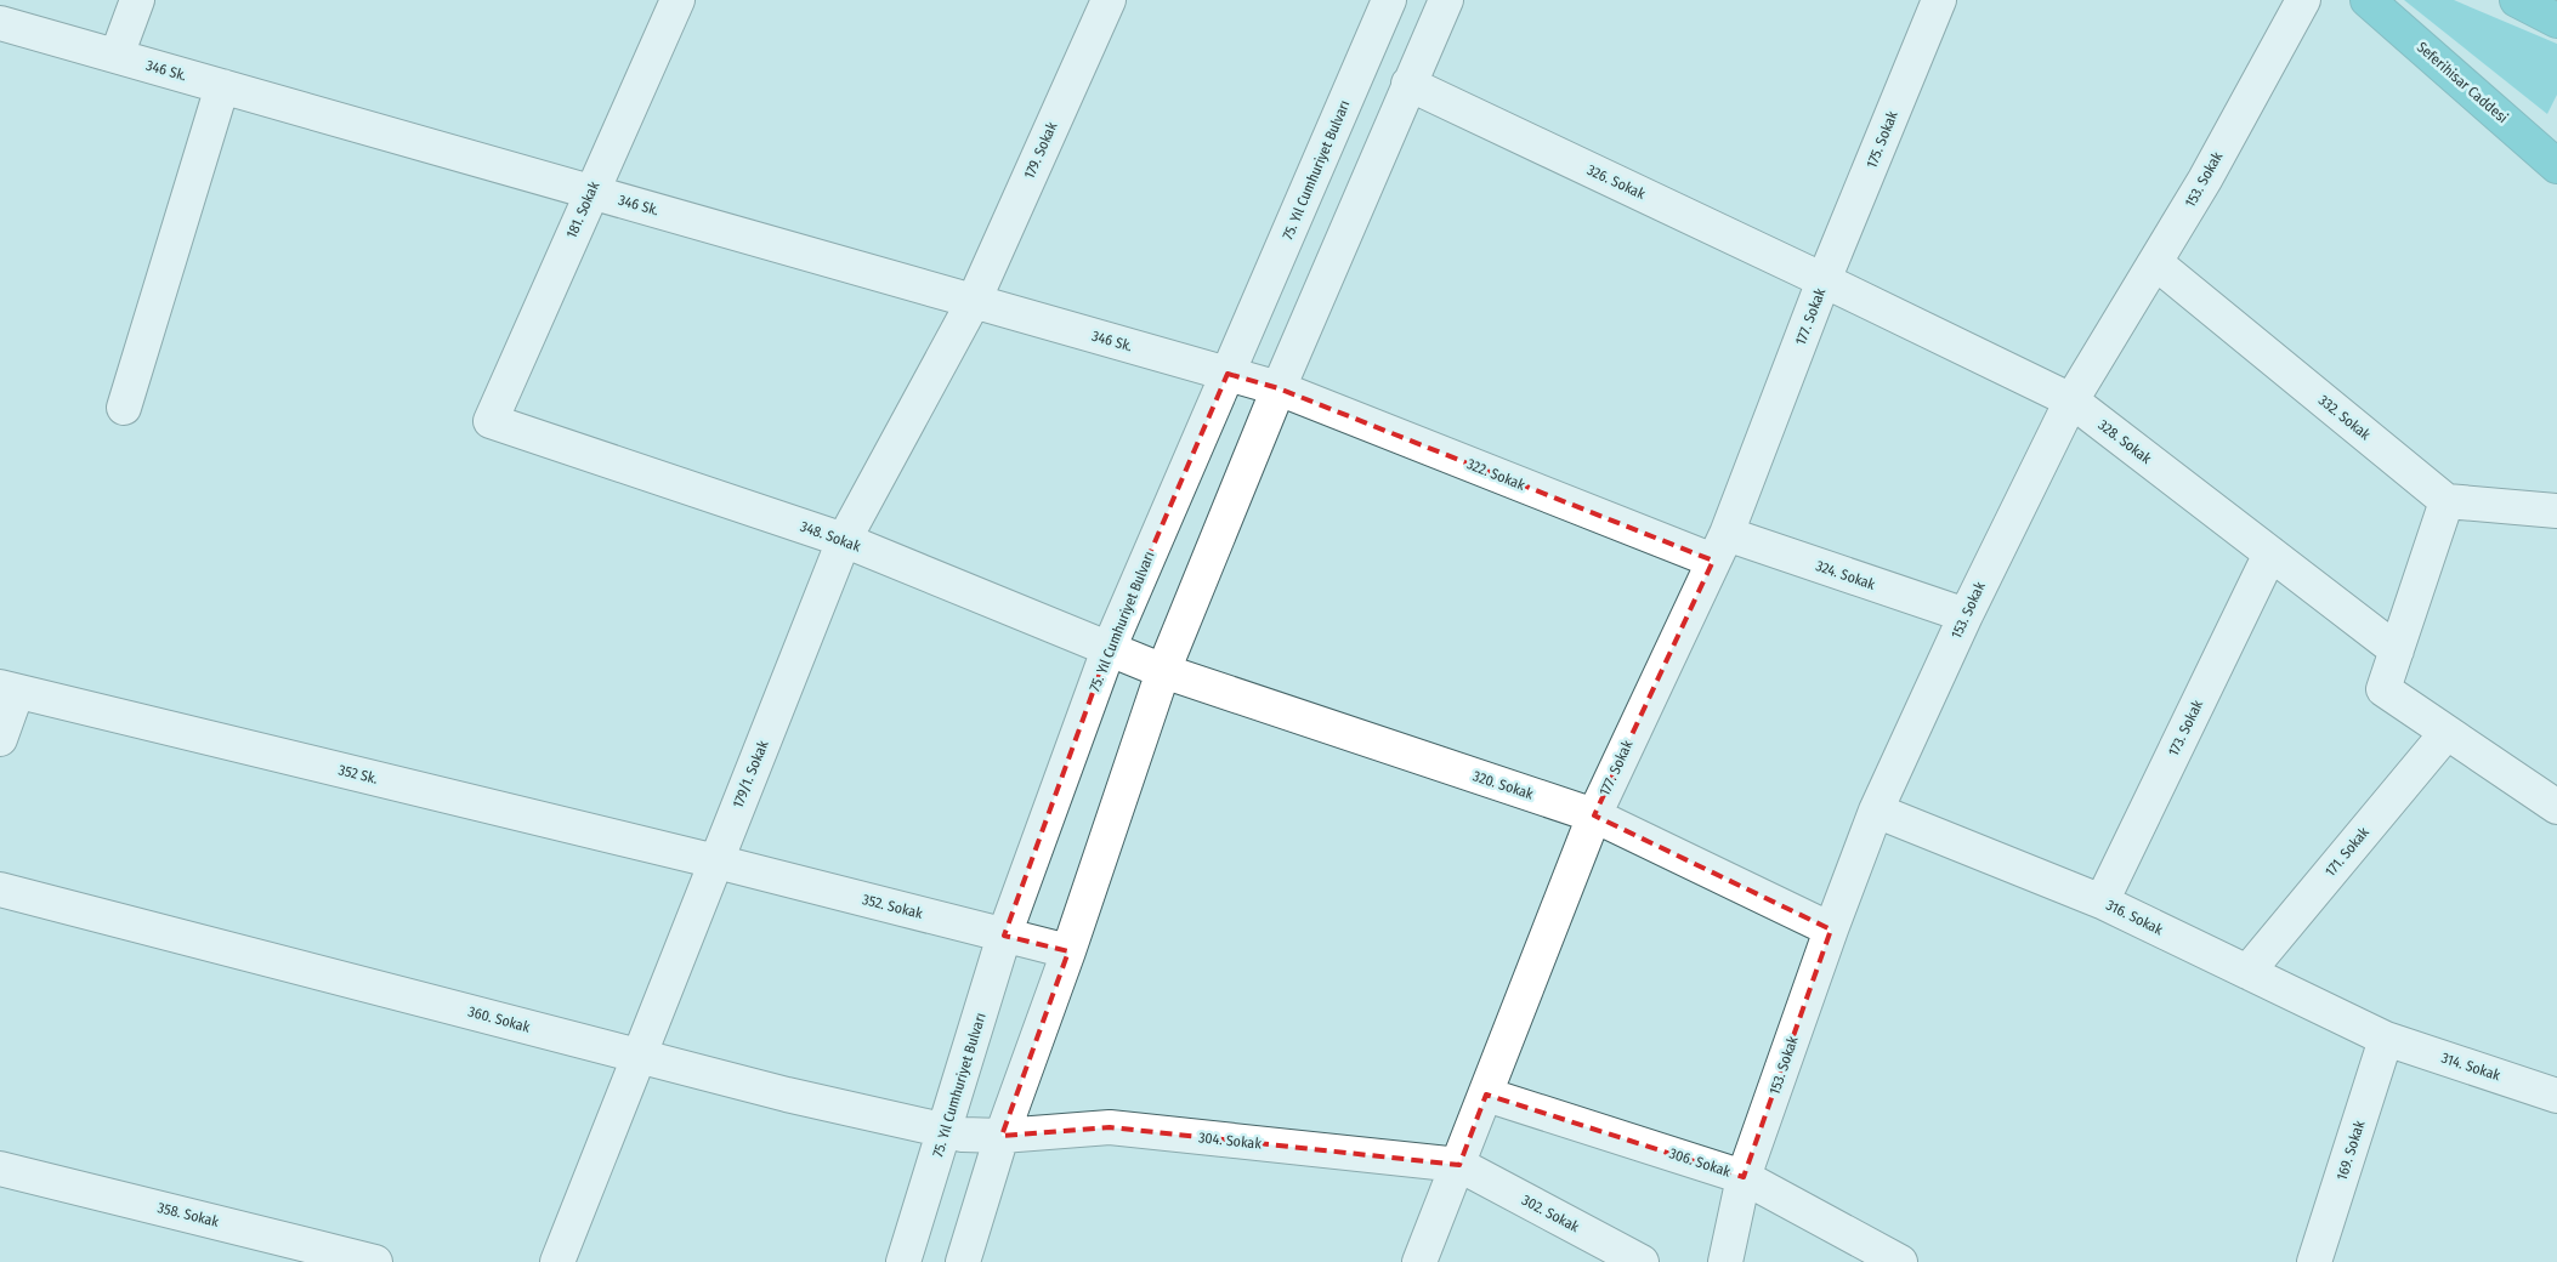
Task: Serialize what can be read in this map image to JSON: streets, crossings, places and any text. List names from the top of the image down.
{
  "streets": {
    "highway": ["Seferihisar Caddesi"],
    "street": [
      "346 Sk.",
      "175. Sokak",
      "179. Sokak",
      "75. Yıl Cumhuriyet Bulvarı",
      "153. Sokak",
      "326. Sokak",
      "181. Sokak",
      "177. Sokak",
      "332. Sokak",
      "328. Sokak",
      "322. Sokak",
      "348. Sokak",
      "324. Sokak",
      "173. Sokak",
      "352 Sk.",
      "179/1. Sokak",
      "320. Sokak",
      "171. Sokak",
      "352. Sokak",
      "316. Sokak",
      "360. Sokak",
      "314. Sokak",
      "304. Sokak",
      "169. Sokak",
      "306. Sokak",
      "302. Sokak",
      "358. Sokak"
    ]
  },
  "crossings": [
    ["346 Sk.", "179. Sokak"],
    ["346 Sk.", "75. Yıl Cumhuriyet Bulvarı"],
    ["346 Sk.", "181. Sokak"],
    ["346 Sk.", "322. Sokak"],
    ["346 Sk.", "179/1. Sokak"],
    ["175. Sokak", "326. Sokak"],
    ["175. Sokak", "177. Sokak"],
    ["175. Sokak", "328. Sokak"],
    ["179. Sokak", "179/1. Sokak"],
    ["75. Yıl Cumhuriyet Bulvarı", "348. Sokak"],
    ["75. Yıl Cumhuriyet Bulvarı", "352. Sokak"],
    ["75. Yıl Cumhuriyet Bulvarı", "360. Sokak"],
    ["153. Sokak", "332. Sokak"],
    ["153. Sokak", "328. Sokak"],
    ["153. Sokak", "324. Sokak"],
    ["153. Sokak", "320. Sokak"],
    ["153. Sokak", "316. Sokak"],
    ["153. Sokak", "306. Sokak"],
    ["326. Sokak", "177. Sokak"],
    ["326. Sokak", "328. Sokak"],
    ["181. Sokak", "348. Sokak"],
    ["177. Sokak", "328. Sokak"],
    ["177. Sokak", "322. Sokak"],
    ["177. Sokak", "324. Sokak"],
    ["177. Sokak", "320. Sokak"],
    ["177. Sokak", "304. Sokak"],
    ["177. Sokak", "306. Sokak"],
    ["177. Sokak", "302. Sokak"],
    ["328. Sokak", "173. Sokak"],
    ["322. Sokak", "324. Sokak"],
    ["348. Sokak", "179/1. Sokak"],
    ["348. Sokak", "320. Sokak"],
    ["173. Sokak", "316. Sokak"],
    ["352 Sk.", "179/1. Sokak"],
    ["352 Sk.", "352. Sokak"],
    ["179/1. Sokak", "352. Sokak"],
    ["179/1. Sokak", "360. Sokak"],
    ["171. Sokak", "316. Sokak"],
    ["316. Sokak", "314. Sokak"],
    ["316. Sokak", "169. Sokak"],
    ["360. Sokak", "304. Sokak"],
    ["314. Sokak", "169. Sokak"],
    ["304. Sokak", "302. Sokak"]
  ]
}
